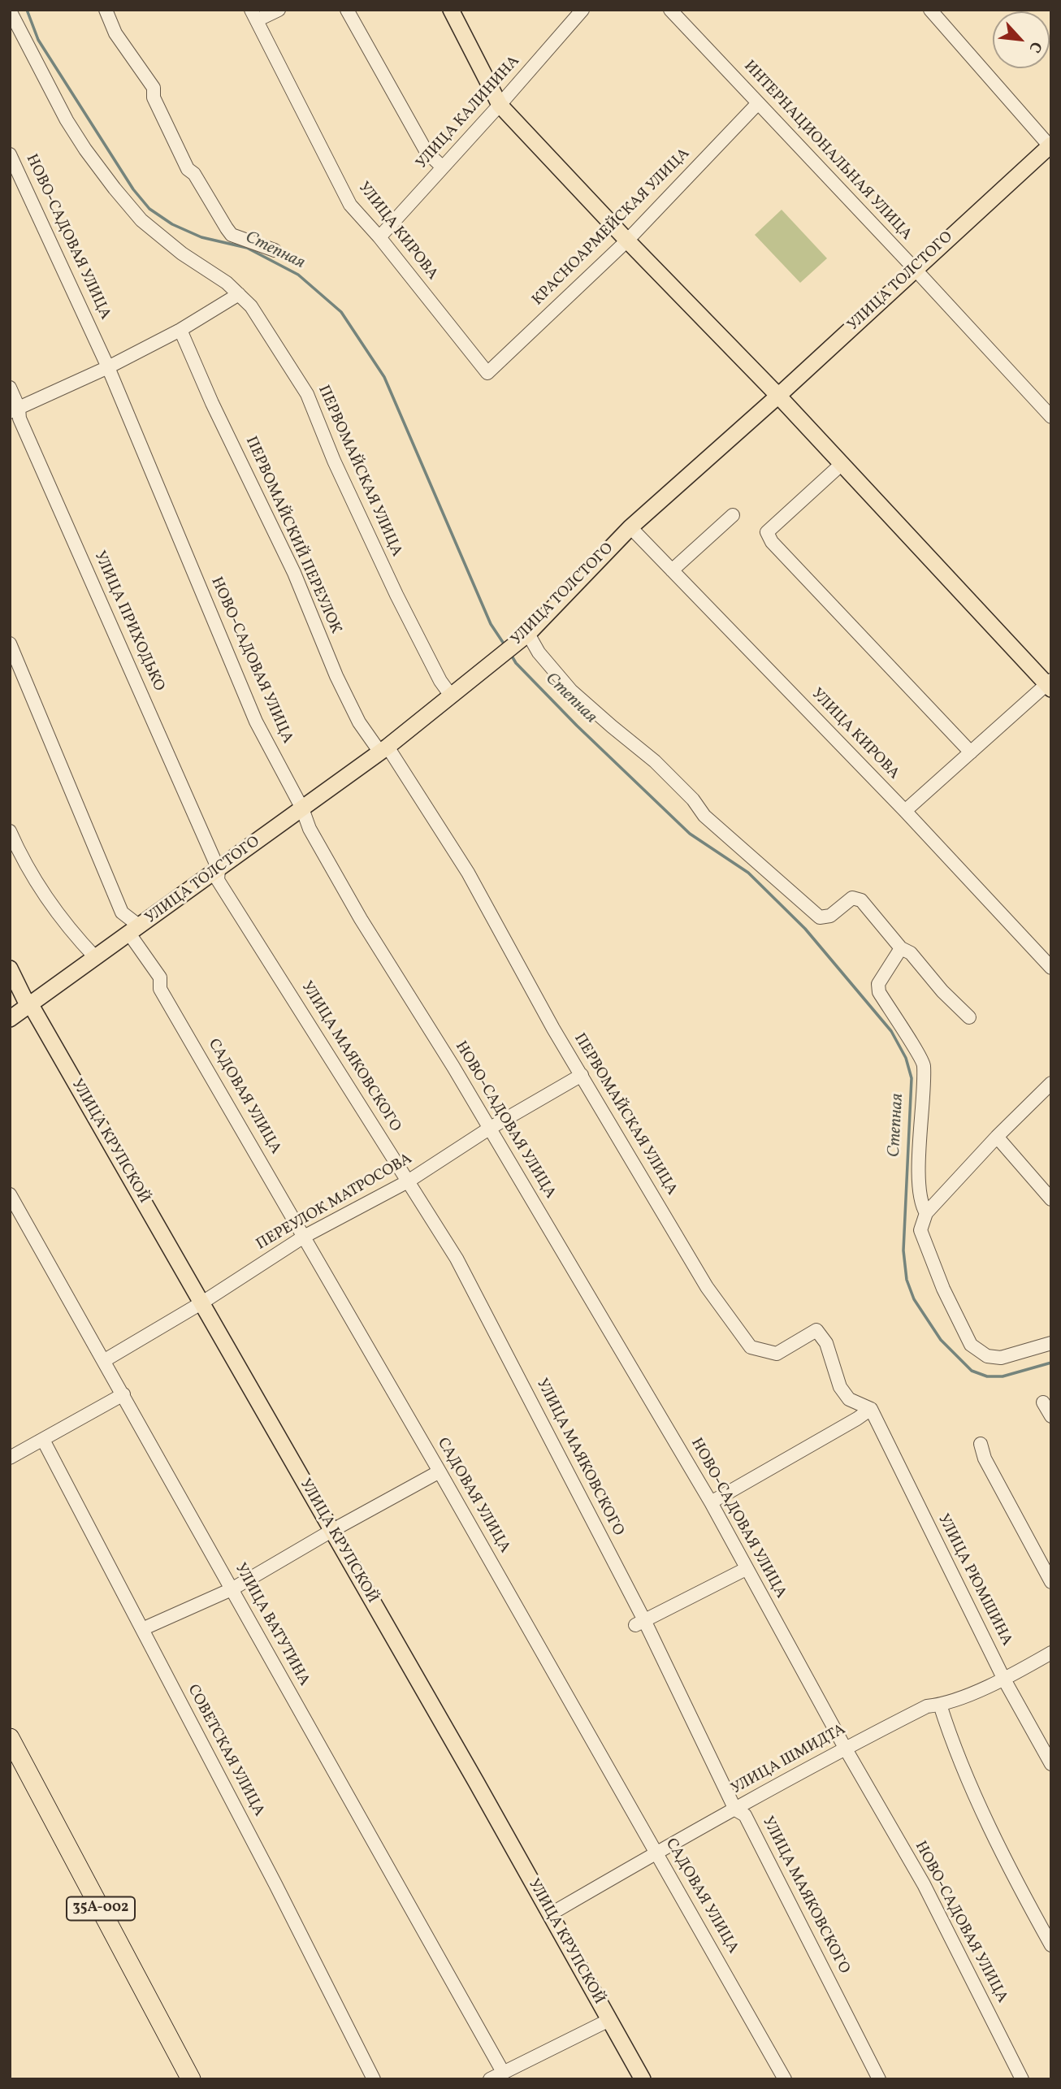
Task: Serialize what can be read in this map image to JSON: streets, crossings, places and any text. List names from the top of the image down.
{
  "streets": {
    "highway": ["35А-002"],
    "main road": ["УЛИЦА ТОЛСТОГО", "УЛИЦА КРУПСКОЙ"],
    "street": [
      "УЛИЦА КАЛИНИНА",
      "ИНТЕРНАЦИОНАЛЬНАЯ УЛИЦА",
      "КРАСНОАРМЕЙСКАЯ УЛИЦА",
      "УЛИЦА КИРОВА",
      "НОВО-САДОВАЯ УЛИЦА",
      "ПЕРВОМАЙСКАЯ УЛИЦА",
      "ПЕРВОМАЙСКИЙ ПЕРЕУЛОК",
      "УЛИЦА ПРИХОДЬКО",
      "УЛИЦА МАЯКОВСКОГО",
      "САДОВАЯ УЛИЦА",
      "ПЕРЕУЛОК МАТРОСОВА",
      "УЛИЦА РЮМШИНА",
      "УЛИЦА ВАТУТИНА",
      "СОВЕТСКАЯ УЛИЦА",
      "УЛИЦА ШМИДТА"
    ]
  },
  "crossings": [
    ["УЛИЦА КАЛИНИНА", "УЛИЦА КИРОВА"],
    ["ИНТЕРНАЦИОНАЛЬНАЯ УЛИЦА", "КРАСНОАРМЕЙСКАЯ УЛИЦА"],
    ["ИНТЕРНАЦИОНАЛЬНАЯ УЛИЦА", "УЛИЦА ТОЛСТОГО"],
    ["КРАСНОАРМЕЙСКАЯ УЛИЦА", "УЛИЦА КИРОВА"],
    ["УЛИЦА КИРОВА", "УЛИЦА ТОЛСТОГО"],
    ["НОВО-САДОВАЯ УЛИЦА", "УЛИЦА ТОЛСТОГО"],
    ["НОВО-САДОВАЯ УЛИЦА", "ПЕРЕУЛОК МАТРОСОВА"],
    ["НОВО-САДОВАЯ УЛИЦА", "УЛИЦА ШМИДТА"],
    ["УЛИЦА ТОЛСТОГО", "ПЕРВОМАЙСКАЯ УЛИЦА"],
    ["УЛИЦА ТОЛСТОГО", "ПЕРВОМАЙСКИЙ ПЕРЕУЛОК"],
    ["УЛИЦА ТОЛСТОГО", "УЛИЦА ПРИХОДЬКО"],
    ["УЛИЦА ТОЛСТОГО", "УЛИЦА МАЯКОВСКОГО"],
    ["УЛИЦА ТОЛСТОГО", "САДОВАЯ УЛИЦА"],
    ["УЛИЦА ТОЛСТОГО", "УЛИЦА КРУПСКОЙ"],
    ["ПЕРВОМАЙСКАЯ УЛИЦА", "ПЕРВОМАЙСКИЙ ПЕРЕУЛОК"],
    ["ПЕРВОМАЙСКАЯ УЛИЦА", "ПЕРЕУЛОК МАТРОСОВА"],
    ["ПЕРВОМАЙСКАЯ УЛИЦА", "УЛИЦА РЮМШИНА"],
    ["УЛИЦА ПРИХОДЬКО", "УЛИЦА МАЯКОВСКОГО"],
    ["УЛИЦА МАЯКОВСКОГО", "ПЕРЕУЛОК МАТРОСОВА"],
    ["УЛИЦА МАЯКОВСКОГО", "УЛИЦА ШМИДТА"],
    ["САДОВАЯ УЛИЦА", "ПЕРЕУЛОК МАТРОСОВА"],
    ["САДОВАЯ УЛИЦА", "УЛИЦА ШМИДТА"],
    ["УЛИЦА КРУПСКОЙ", "ПЕРЕУЛОК МАТРОСОВА"],
    ["УЛИЦА КРУПСКОЙ", "УЛИЦА ШМИДТА"],
    ["ПЕРЕУЛОК МАТРОСОВА", "УЛИЦА ВАТУТИНА"],
    ["УЛИЦА РЮМШИНА", "УЛИЦА ШМИДТА"]
  ],
  "water": ["Степная"],
  "north": "bottom right"
}
